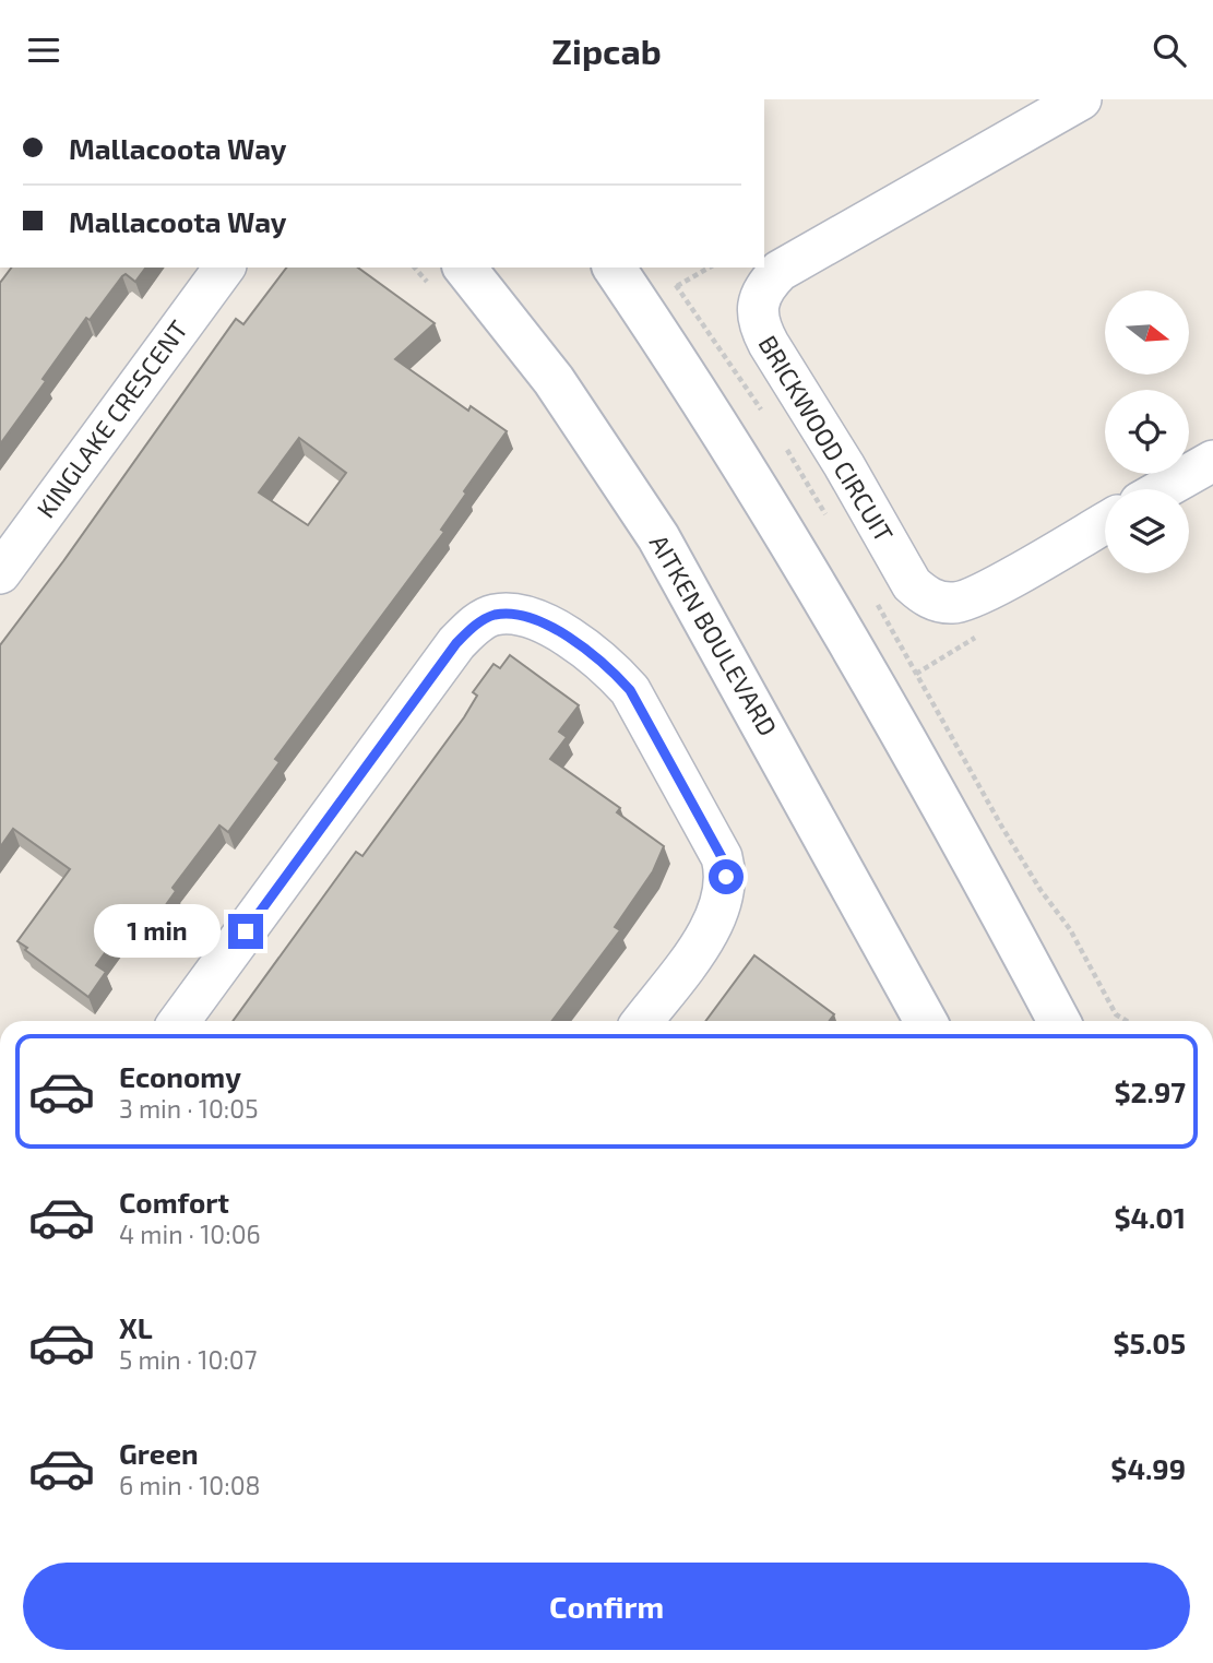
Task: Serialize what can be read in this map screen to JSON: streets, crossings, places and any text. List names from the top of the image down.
{
  "streets": {
    "main road": ["AITKEN BOULEVARD"],
    "street": ["KINGLAKE CRESCENT", "BRICKWOOD CIRCUIT"]
  },
  "north": "right",
  "page": {
    "header": "Zipcab",
    "banner": ["Mallacoota Way", "Mallacoota Way"],
    "bubble": "1 min",
    "list": [
      {
        "name": "Economy",
        "note": "3 min · 10:05",
        "value": "$2.97"
      },
      {
        "name": "Comfort",
        "note": "4 min · 10:06",
        "value": "$4.01"
      },
      {
        "name": "XL",
        "note": "5 min · 10:07",
        "value": "$5.05"
      },
      {
        "name": "Green",
        "note": "6 min · 10:08",
        "value": "$4.99"
      }
    ],
    "buttons": "Confirm"
  }
}
